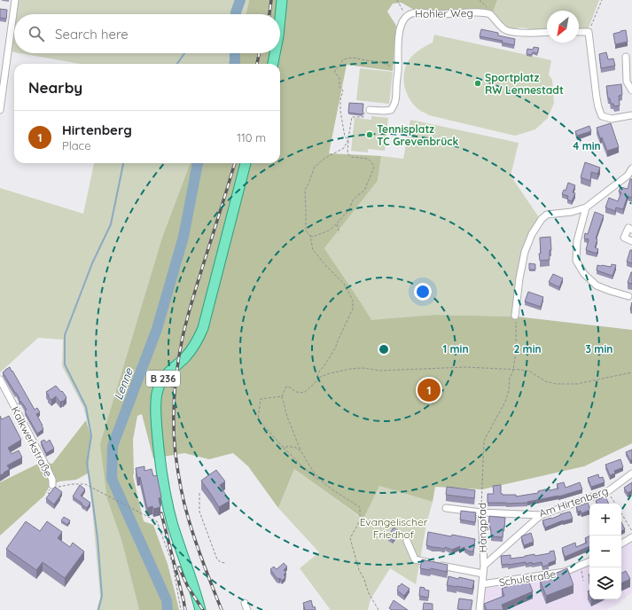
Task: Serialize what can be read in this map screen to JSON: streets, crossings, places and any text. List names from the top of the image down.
{
  "streets": {
    "main road": ["B 236"],
    "street": [
      "Hohler Weg",
      "Kalkwerkstraße",
      "Am Hirtenberg",
      "Hangpfad",
      "Schulstraße"
    ]
  },
  "crossings": [
    ["Am Hirtenberg", "Hangpfad"],
    ["Hangpfad", "Schulstraße"]
  ],
  "water": ["Lenne"],
  "parks": ["Evangelischer Friedhof"],
  "places": ["Sportplatz RW Lennestadt", "Tennisplatz TC Grevenbrück"],
  "north": "bottom left",
  "page": {
    "search": "Search here",
    "heading": "Nearby",
    "list": [
      {
        "mark": "1",
        "name": "Hirtenberg",
        "note": "Place",
        "value": "110 m"
      }
    ],
    "pins": "1",
    "map_buttons": ["+", "−"]
  },
  "rings": [
    "4 min",
    "1 min",
    "2 min",
    "3 min"
  ]
}
